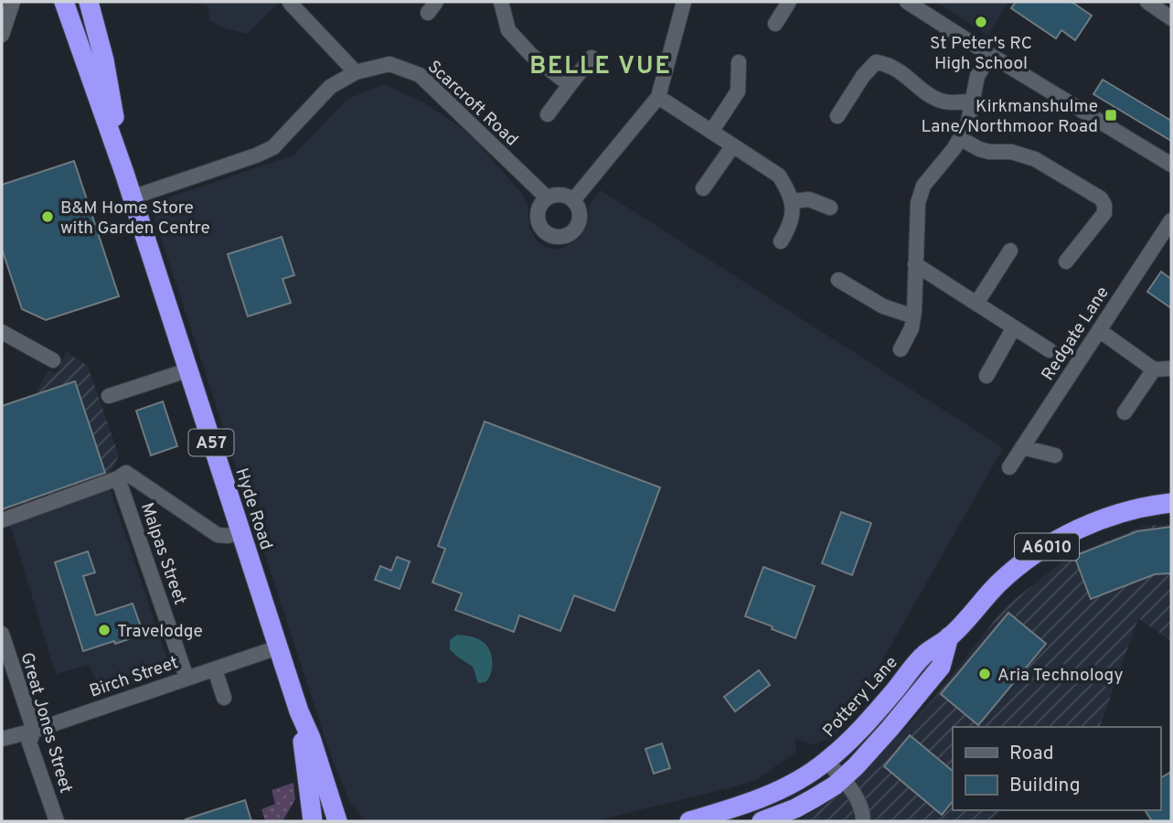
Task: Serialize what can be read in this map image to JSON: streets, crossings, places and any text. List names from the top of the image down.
{
  "streets": {
    "highway": [
      "A57",
      "Hyde Road",
      "A6010",
      "Pottery Lane"
    ],
    "street": [
      "Scarcroft Road",
      "Redgate Lane",
      "Malpas Street",
      "Birch Street",
      "Great Jones Street"
    ]
  },
  "crossings": [
    ["Scarcroft Road", "Hyde Road"],
    ["Hyde Road", "Birch Street"],
    ["Malpas Street", "Birch Street"],
    ["Birch Street", "Great Jones Street"]
  ],
  "districts": ["BELLE VUE"],
  "places": {
    "other": [
      "St Peter's RC High School",
      "B&M Home Store with Garden Centre",
      "Travelodge",
      "Aria Technology"
    ],
    "transit": ["Kirkmanshulme Lane/Northmoor Road"]
  },
  "legend": ["Road", "Building"]
}
